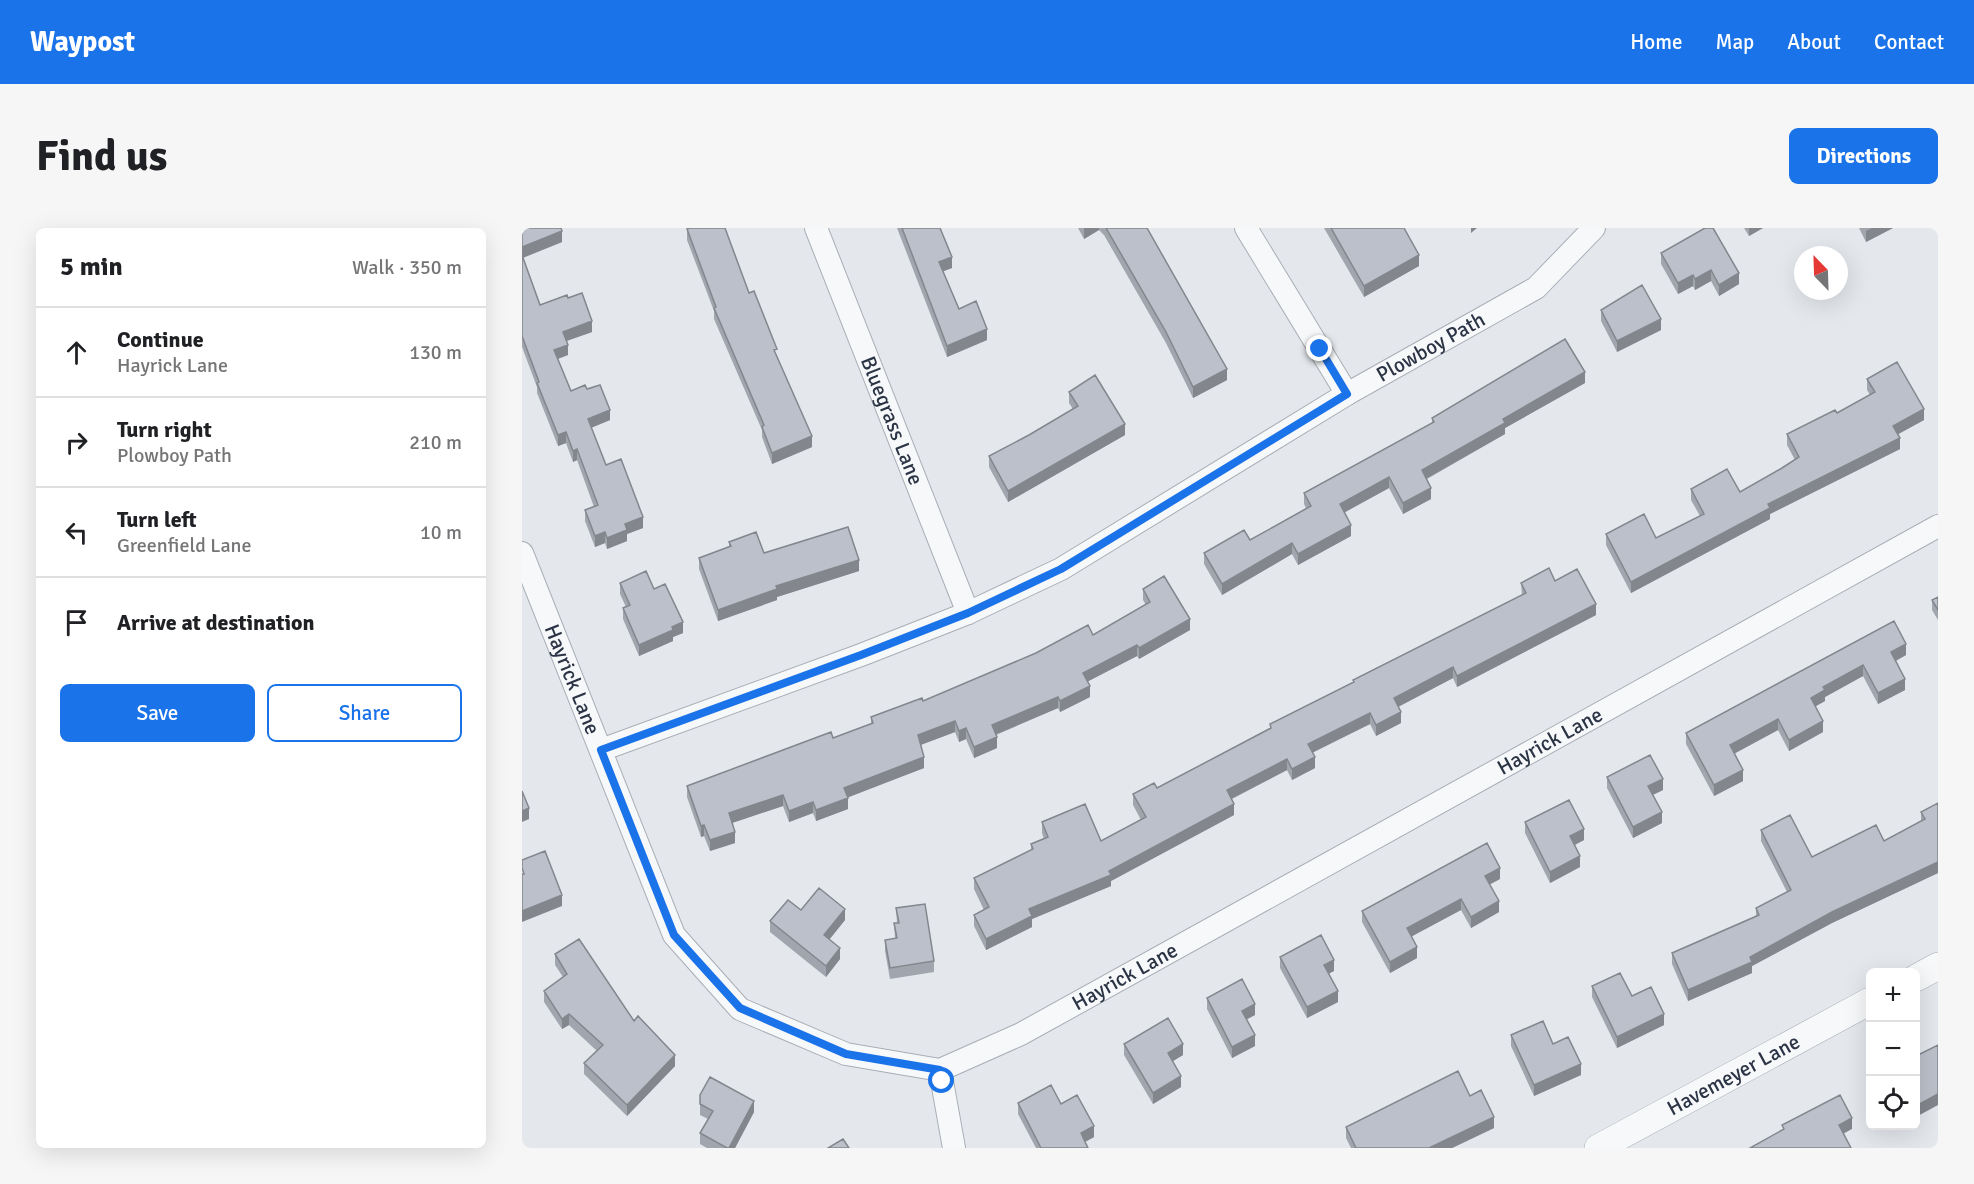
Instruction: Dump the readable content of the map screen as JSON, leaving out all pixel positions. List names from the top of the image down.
{
  "streets": {
    "street": [
      "Plowboy Path",
      "Bluegrass Lane",
      "Hayrick Lane",
      "Havemeyer Lane"
    ]
  },
  "crossings": [
    ["Plowboy Path", "Bluegrass Lane"],
    ["Plowboy Path", "Hayrick Lane"]
  ],
  "north": "top left",
  "page": {
    "header": "Waypost",
    "nav": [
      "Home",
      "Map",
      "About",
      "Contact"
    ],
    "buttons": [
      "Directions",
      ["Save", "Share"]
    ],
    "title": "Find us",
    "heading": ["5 min", "Walk · 350 m"],
    "list": [
      ["Continue", "Hayrick Lane", "130 m"],
      ["Turn right", "Plowboy Path", "210 m"],
      ["Turn left", "Greenfield Lane", "10 m"],
      "Arrive at destination"
    ],
    "map_buttons": ["+", "−"]
  }
}
